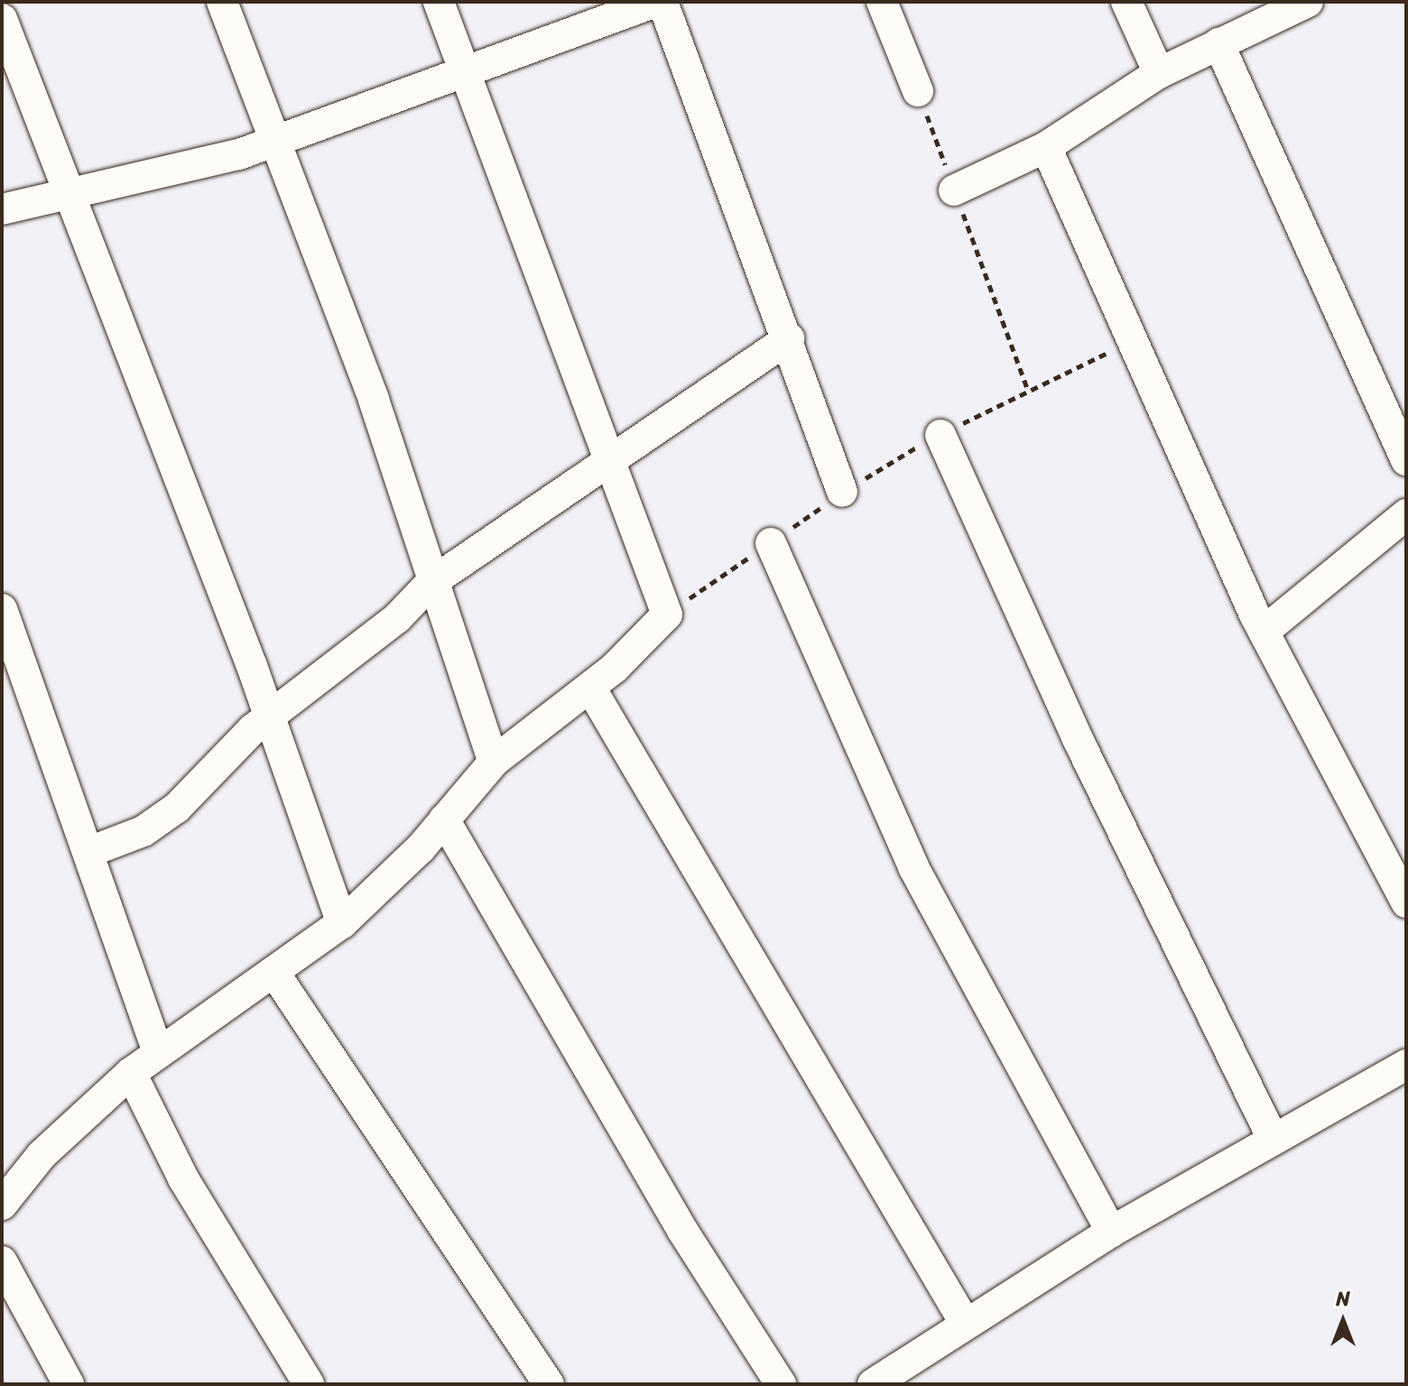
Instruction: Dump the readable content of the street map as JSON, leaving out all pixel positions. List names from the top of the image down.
{
  "north": "top"
}
